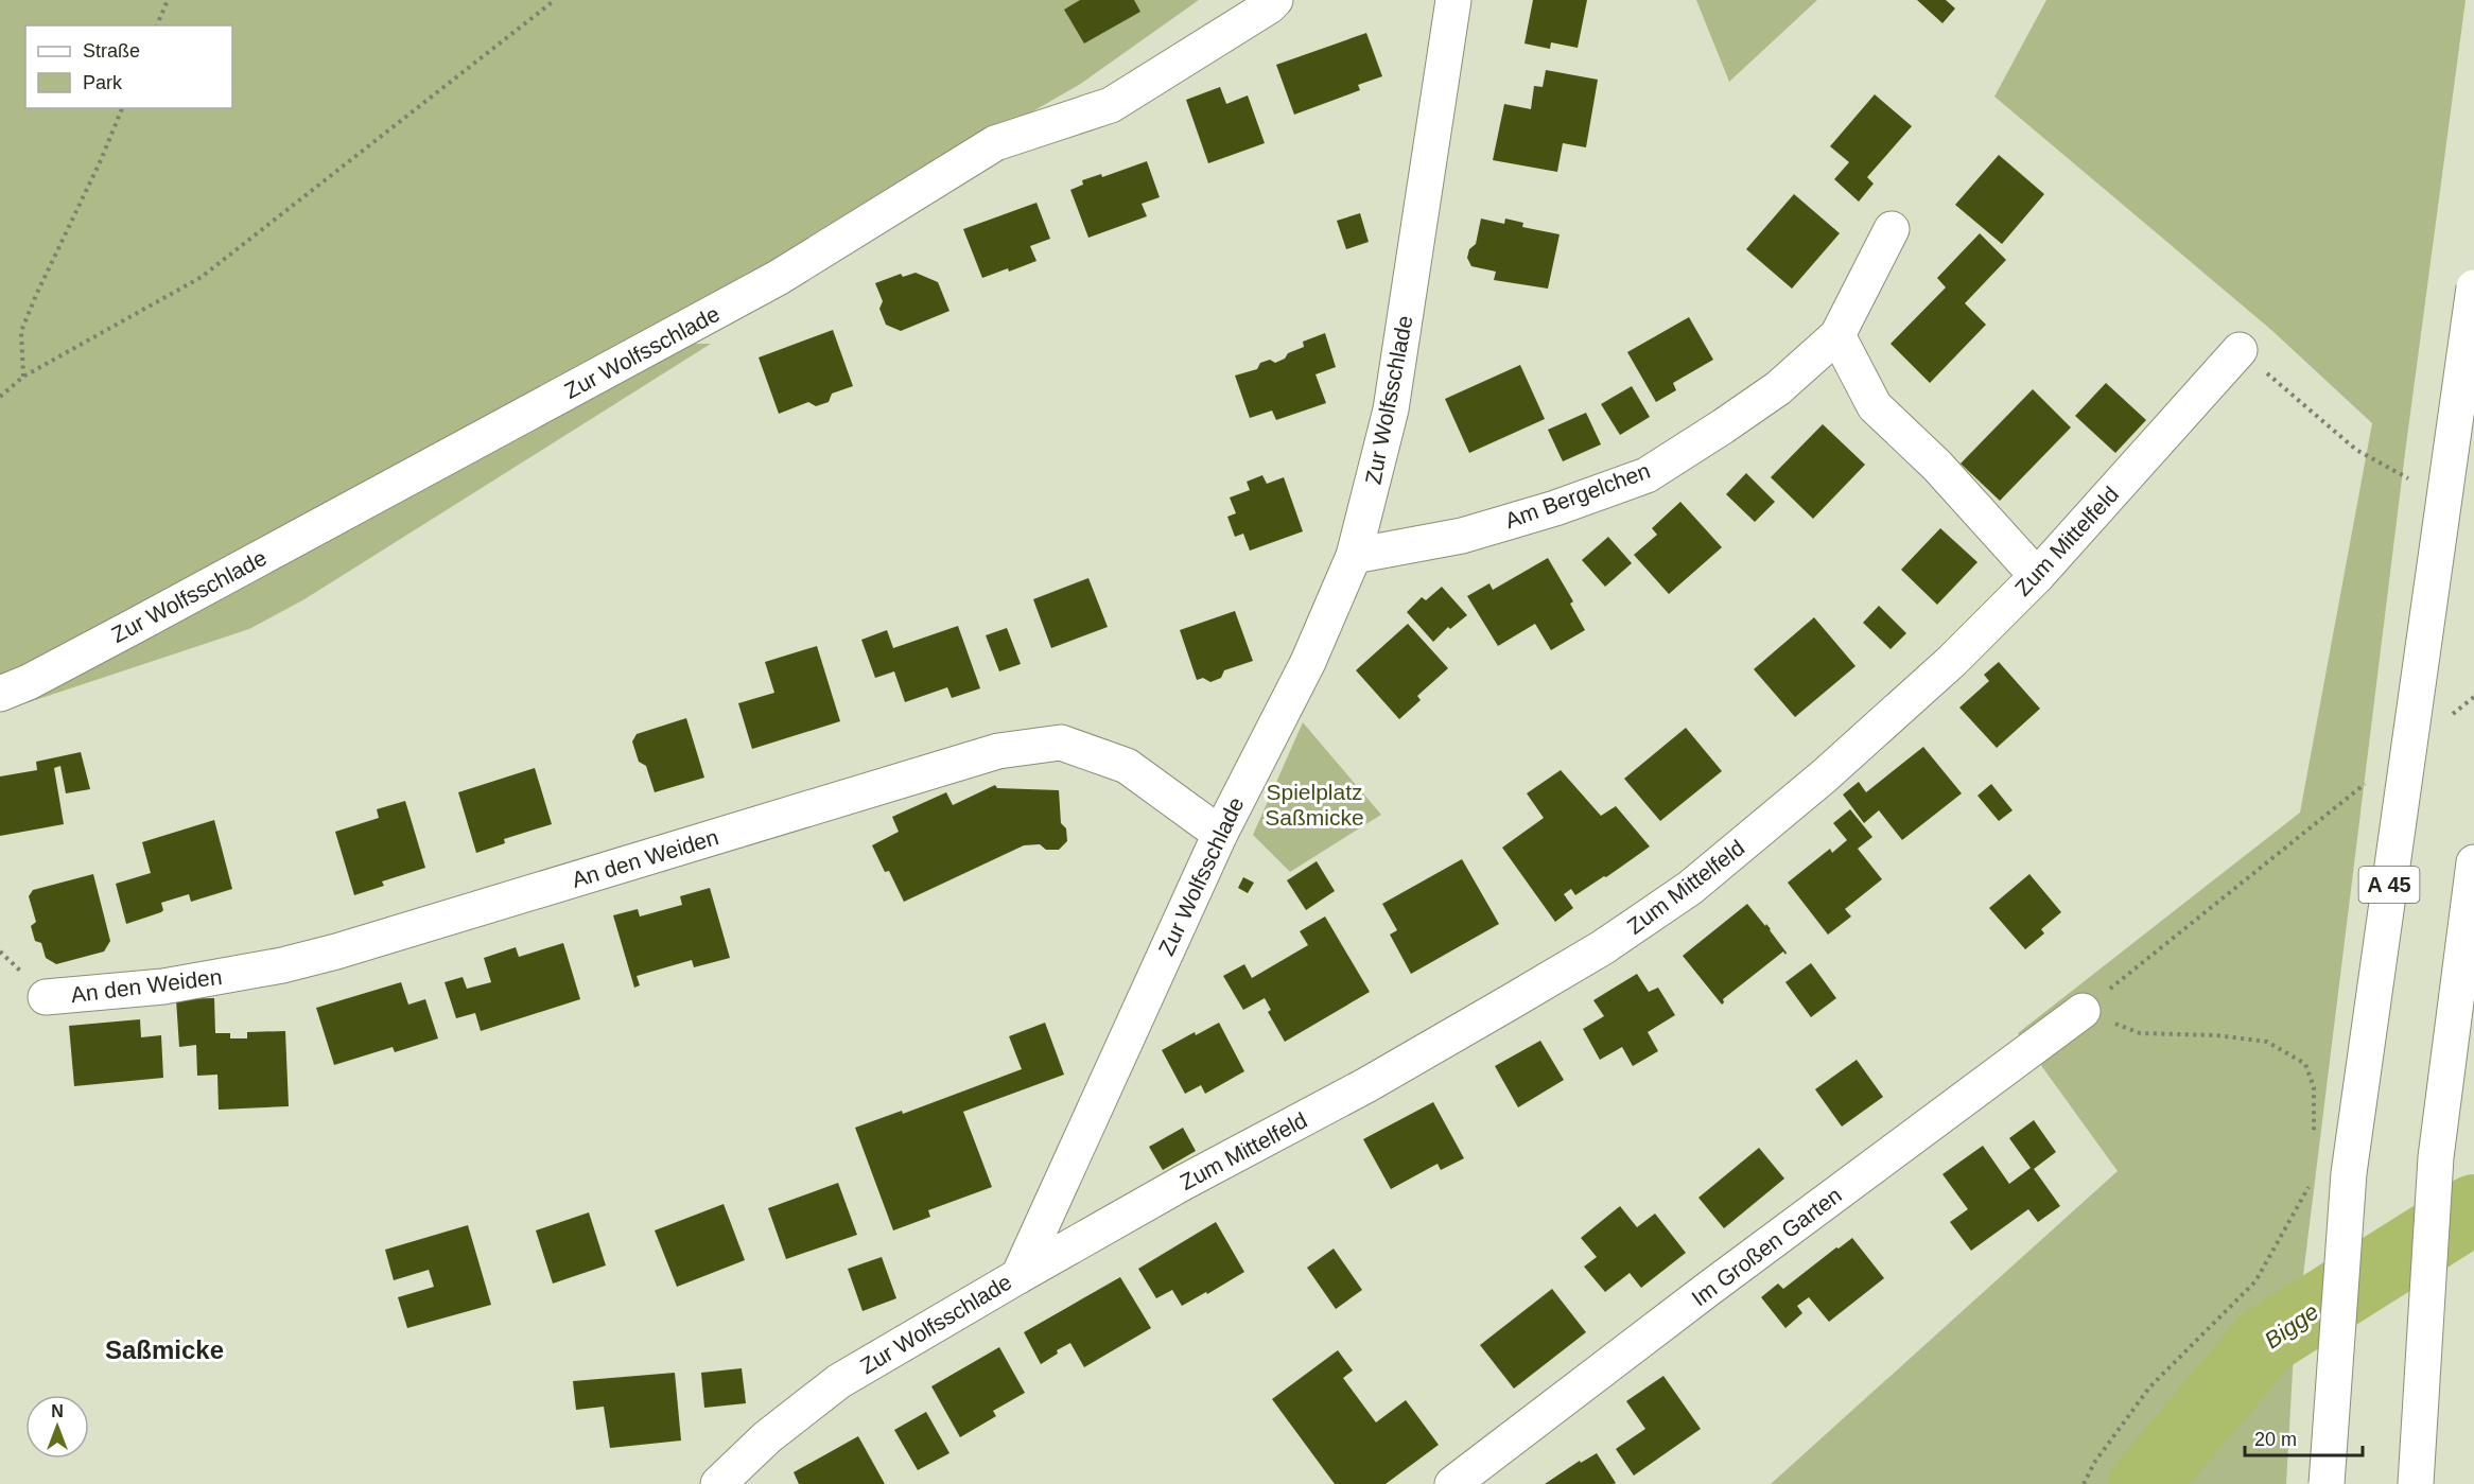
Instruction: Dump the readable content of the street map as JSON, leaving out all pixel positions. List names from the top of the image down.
{
  "streets": {
    "main road": [
      "Zur Wolfsschlade",
      "Am Bergelchen",
      "Zum Mittelfeld",
      "An den Weiden",
      "A 45",
      "Im Großen Garten"
    ]
  },
  "crossings": [
    ["Zur Wolfsschlade", "Am Bergelchen"],
    ["Zur Wolfsschlade", "Zum Mittelfeld"],
    ["Zur Wolfsschlade", "An den Weiden"]
  ],
  "districts": ["Saßmicke"],
  "water": ["Bigge"],
  "parks": ["Spielplatz Saßmicke"],
  "legend": ["Straße", "Park"],
  "scale_bar": "20 m",
  "north": "top"
}
